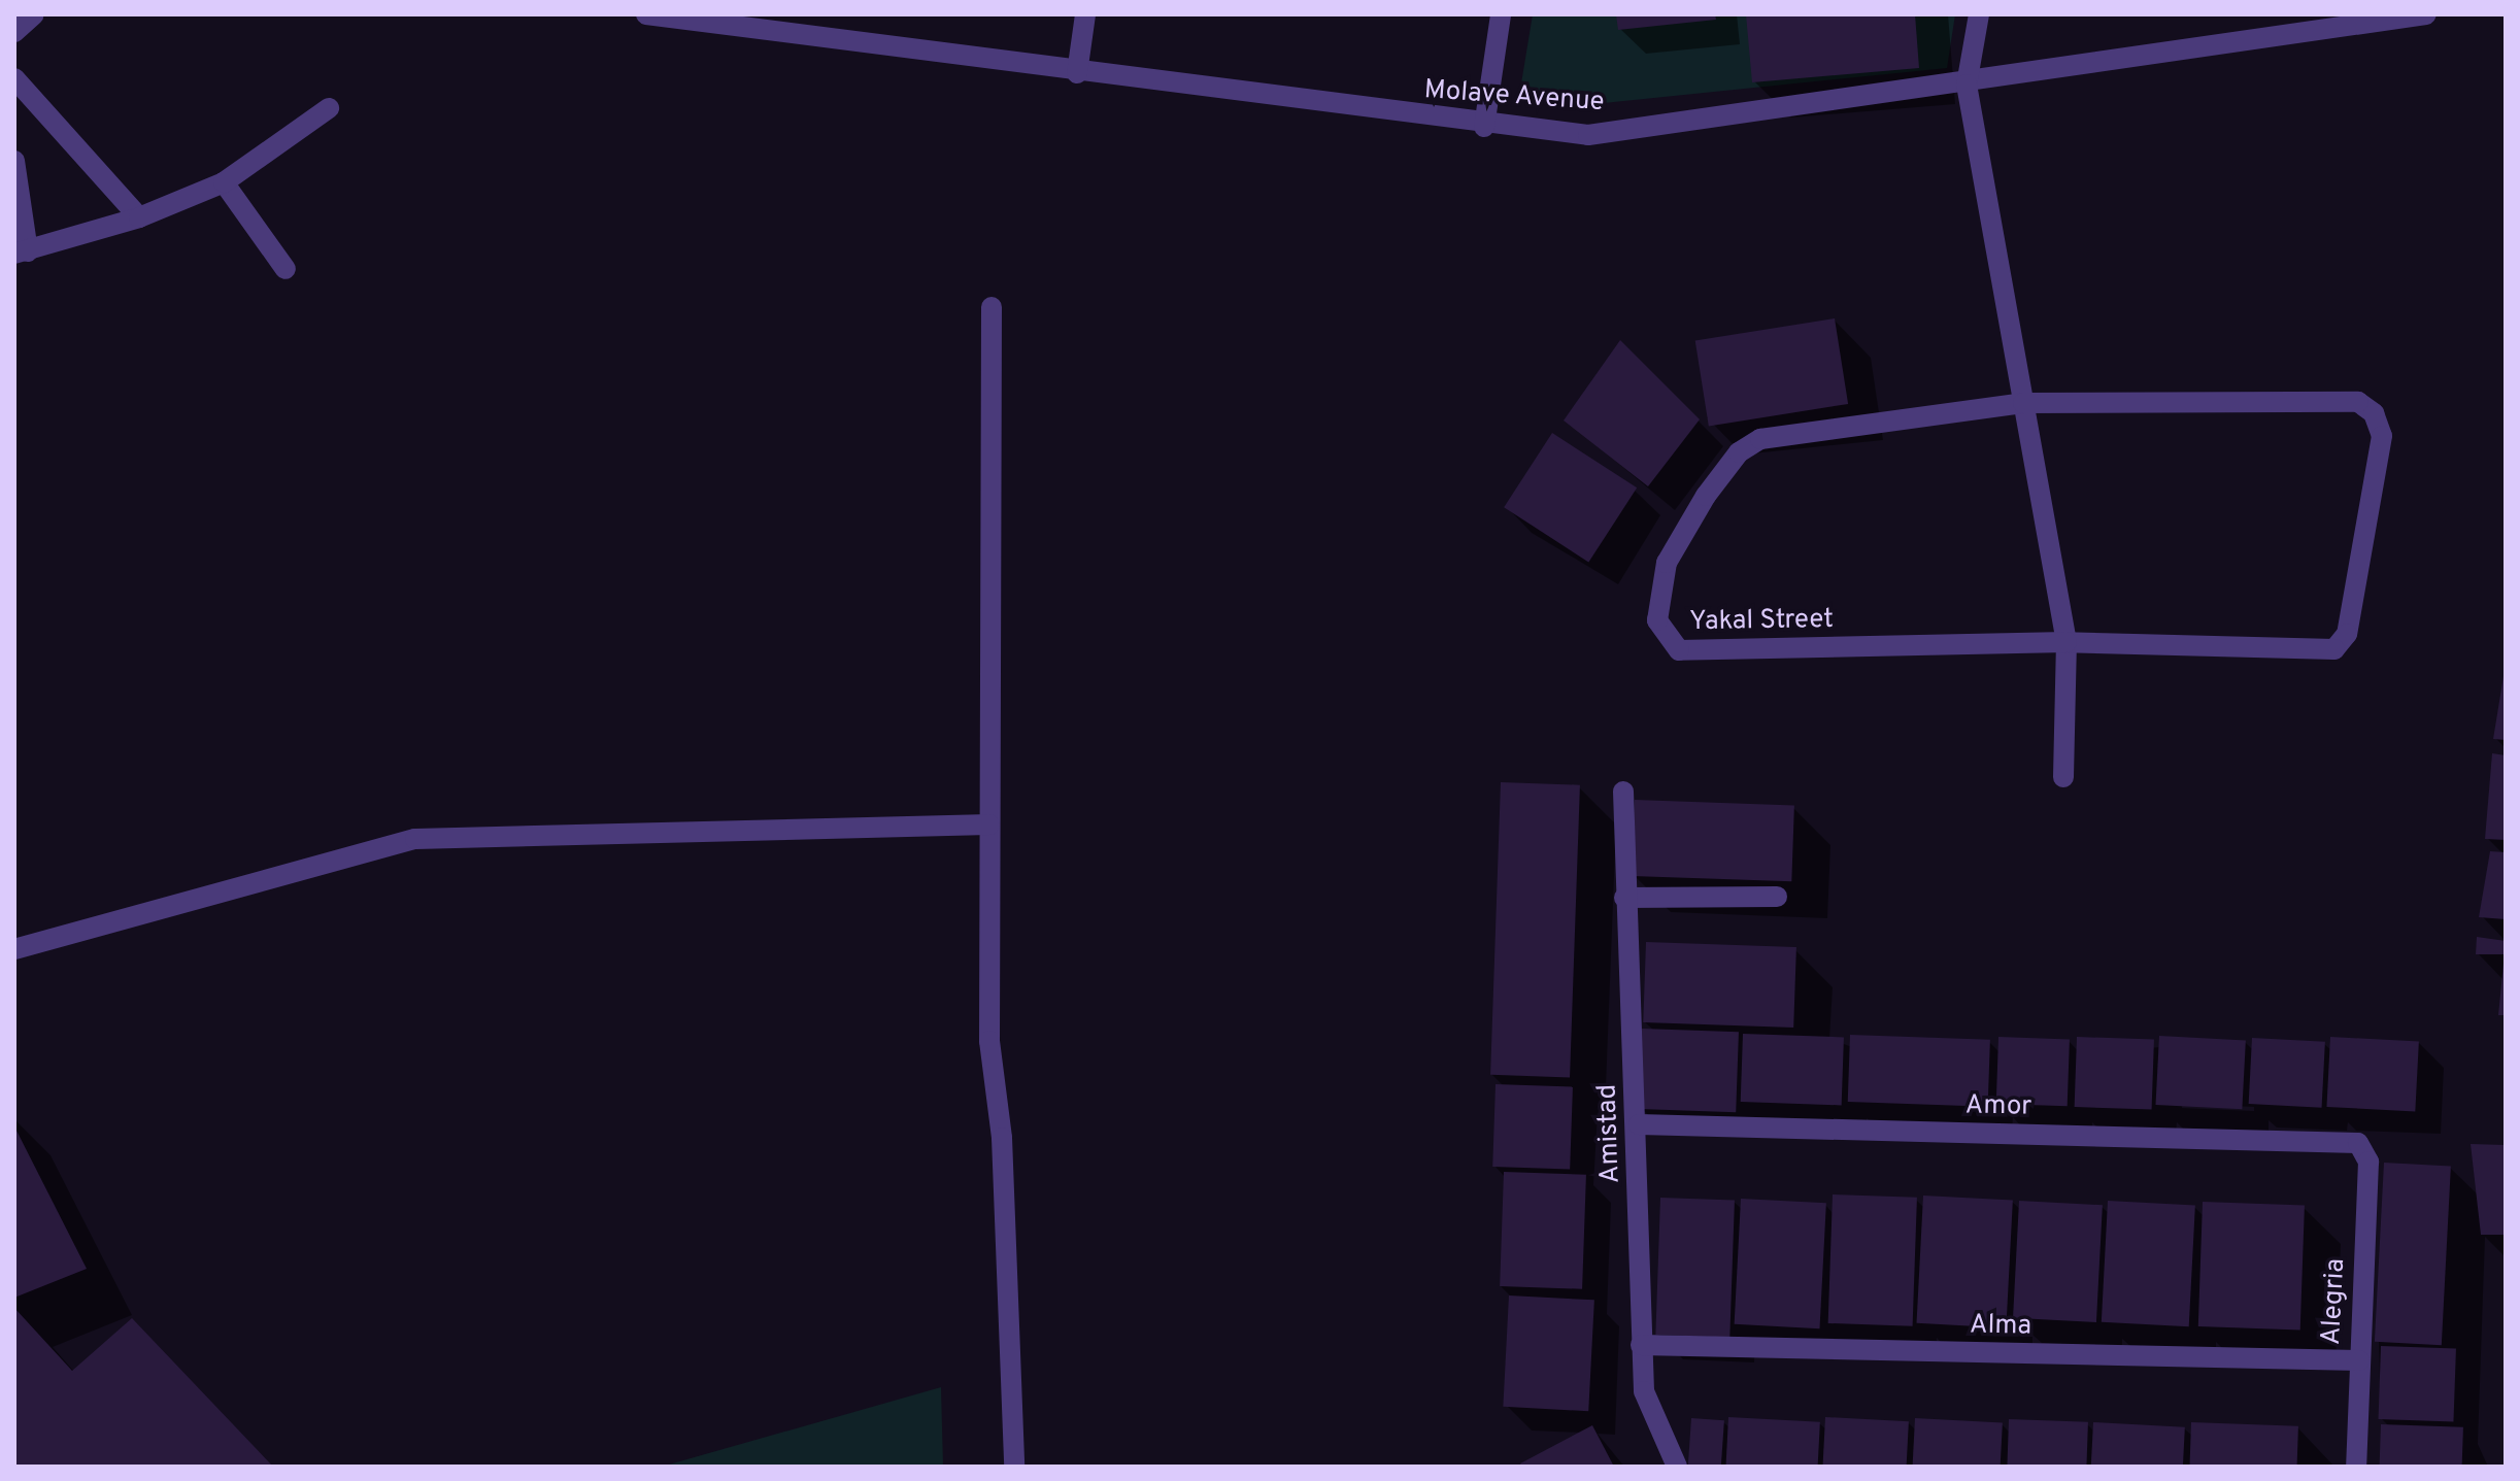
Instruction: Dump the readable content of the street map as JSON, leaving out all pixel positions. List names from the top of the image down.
{
  "streets": {
    "street": [
      "Molave Avenue",
      "Yakal Street",
      "Amor",
      "Amistad",
      "Alegria",
      "Alma"
    ]
  },
  "crossings": [
    ["Amor", "Amistad"],
    ["Amor", "Alegria"],
    ["Amistad", "Alma"],
    ["Alegria", "Alma"]
  ]
}
